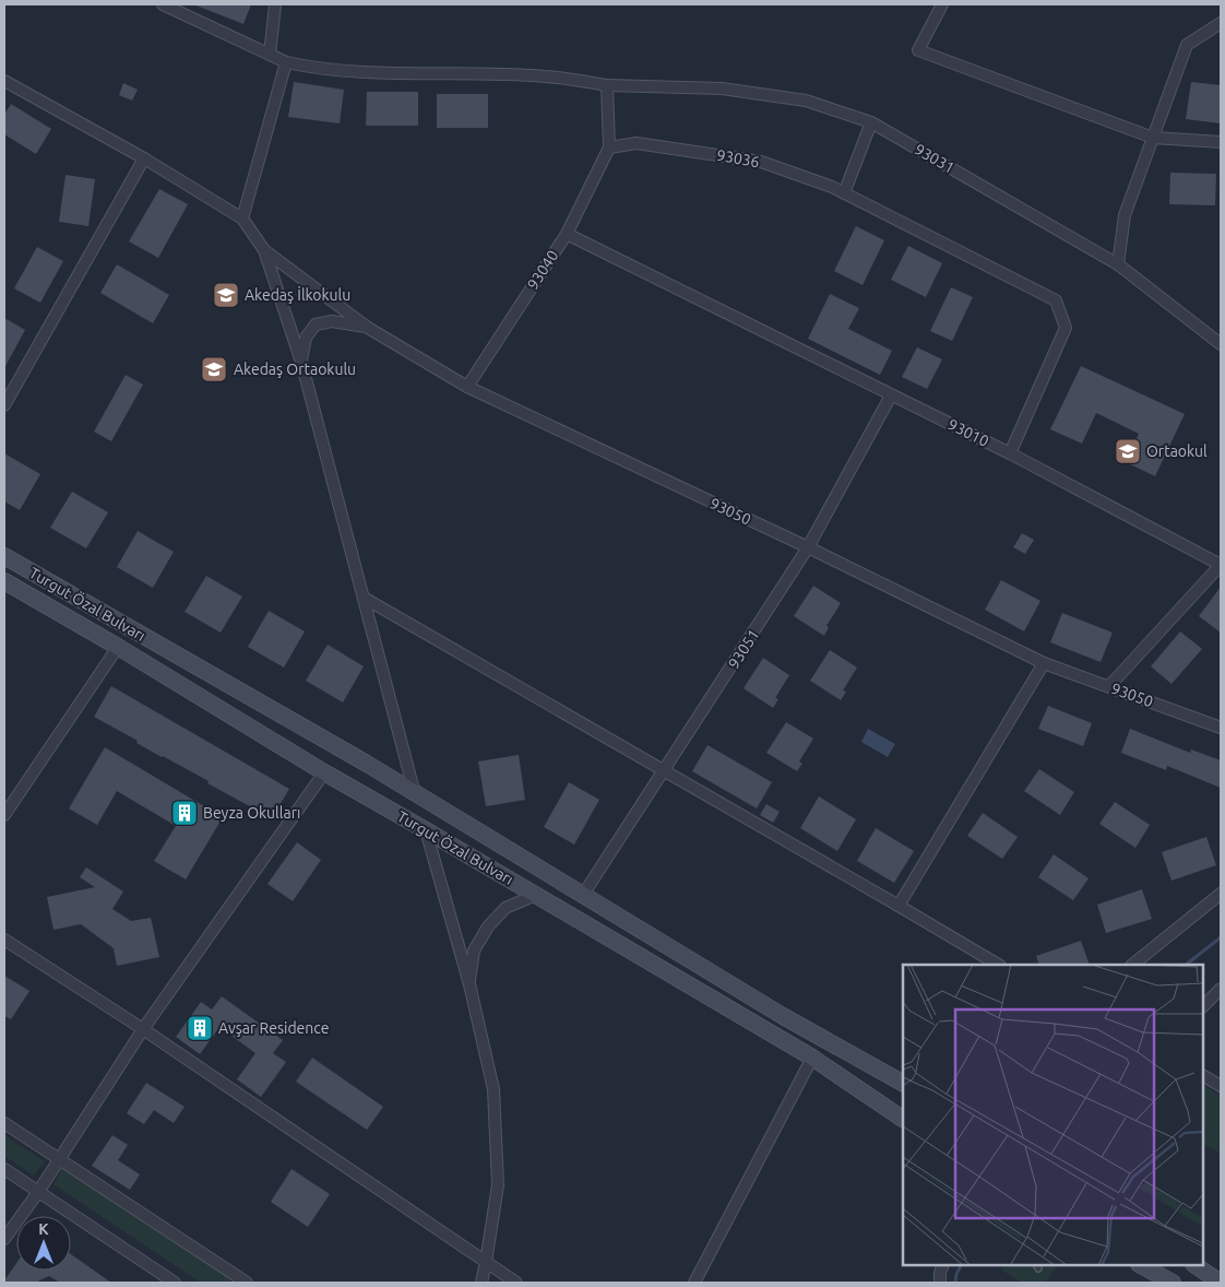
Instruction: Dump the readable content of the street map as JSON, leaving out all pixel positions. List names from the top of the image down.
{
  "streets": {
    "main road": ["Turgut Özal Bulvarı"],
    "street": [
      "93036",
      "93031",
      "93040",
      "93010",
      "93050",
      "93051"
    ]
  },
  "crossings": [
    ["93036", "93040"],
    ["93036", "93010"],
    ["93040", "93010"],
    ["93040", "93050"],
    ["93010", "93050"],
    ["93010", "93051"],
    ["93050", "93051"],
    ["Turgut Özal Bulvarı", "93051"]
  ],
  "places": {
    "school or university": ["Akedaş İlkokulu", "Akedaş Ortaokulu", "Ortaokul"],
    "building": ["Beyza Okulları", "Avşar Residence"]
  },
  "north": "top"
}
